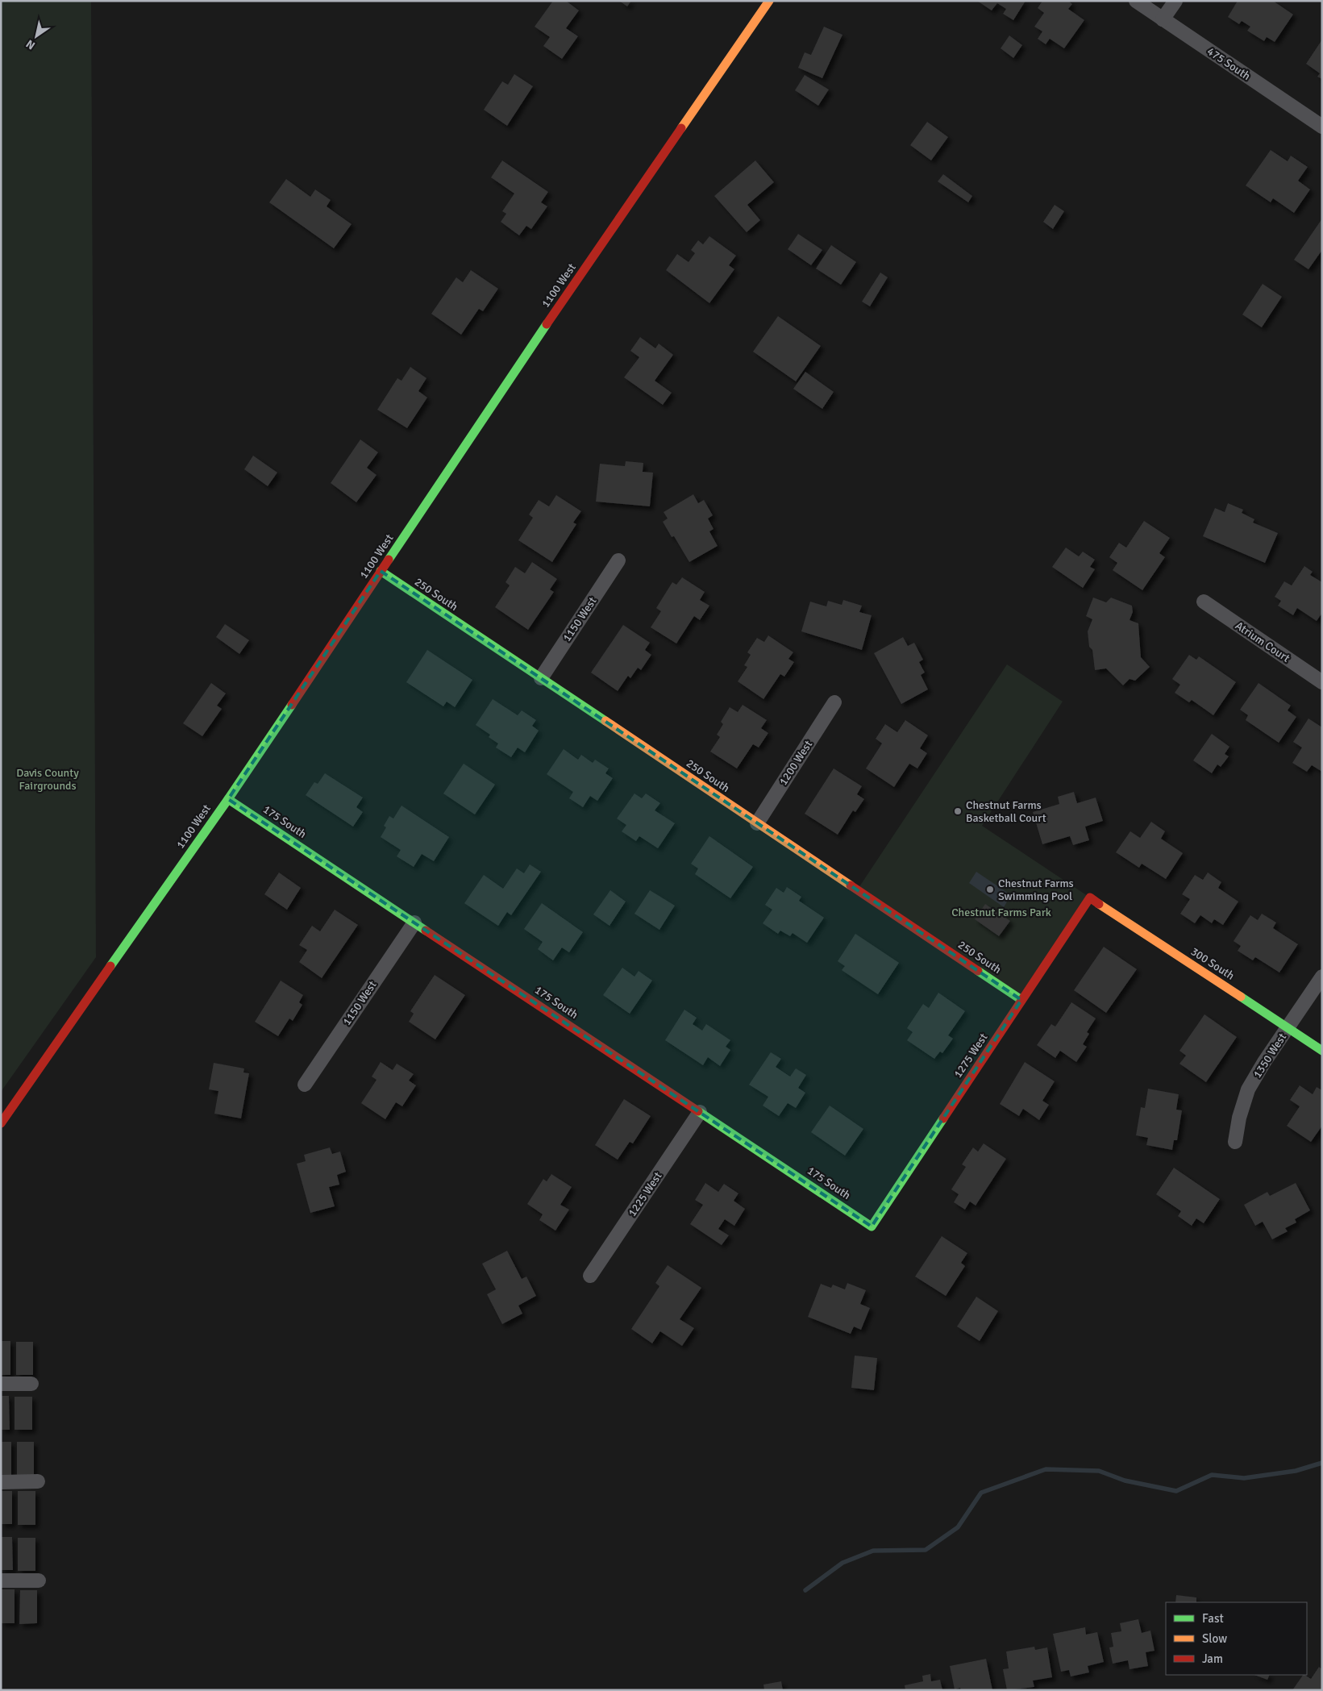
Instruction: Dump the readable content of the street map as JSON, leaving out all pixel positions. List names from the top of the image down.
{
  "streets": {
    "street": [
      "475 South",
      "1100 West",
      "250 South",
      "1150 West",
      "Atrium Court",
      "1200 West",
      "175 South",
      "300 South",
      "1275 West",
      "1350 West",
      "1225 West"
    ]
  },
  "crossings": [
    ["1100 West", "250 South"],
    ["1100 West", "175 South"],
    ["250 South", "1150 West"],
    ["250 South", "1200 West"],
    ["250 South", "1275 West"],
    ["1150 West", "175 South"],
    ["175 South", "1275 West"],
    ["175 South", "1225 West"],
    ["300 South", "1275 West"],
    ["300 South", "1350 West"]
  ],
  "parks": ["Davis County Fairgrounds", "Chestnut Farms Park"],
  "places": ["Chestnut Farms Basketball Court", "Chestnut Farms Swimming Pool"],
  "legend": ["Fast", "Slow", "Jam"],
  "north": "bottom left"
}
